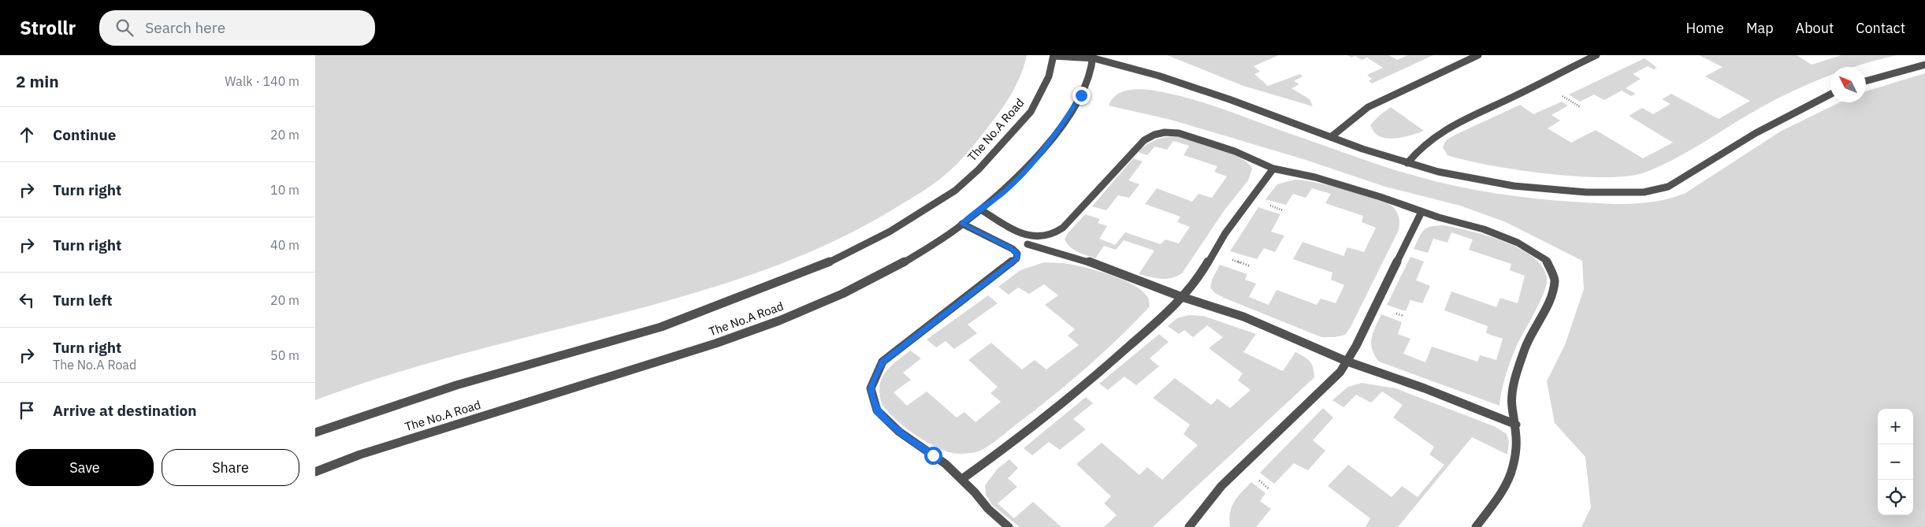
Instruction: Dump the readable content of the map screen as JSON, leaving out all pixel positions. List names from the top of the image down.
{
  "streets": {
    "street": ["The No.A Road"]
  },
  "north": "top left",
  "page": {
    "header": "Strollr",
    "search": "Search here",
    "nav": [
      "Home",
      "Map",
      "About",
      "Contact"
    ],
    "heading": ["2 min", "Walk · 140 m"],
    "list": [
      ["Continue", "20 m"],
      ["Turn right", "10 m"],
      ["Turn right", "40 m"],
      ["Turn left", "20 m"],
      ["Turn right", "The No.A Road", "50 m"],
      "Arrive at destination"
    ],
    "map_buttons": ["+", "−"],
    "buttons": ["Save", "Share"]
  }
}
